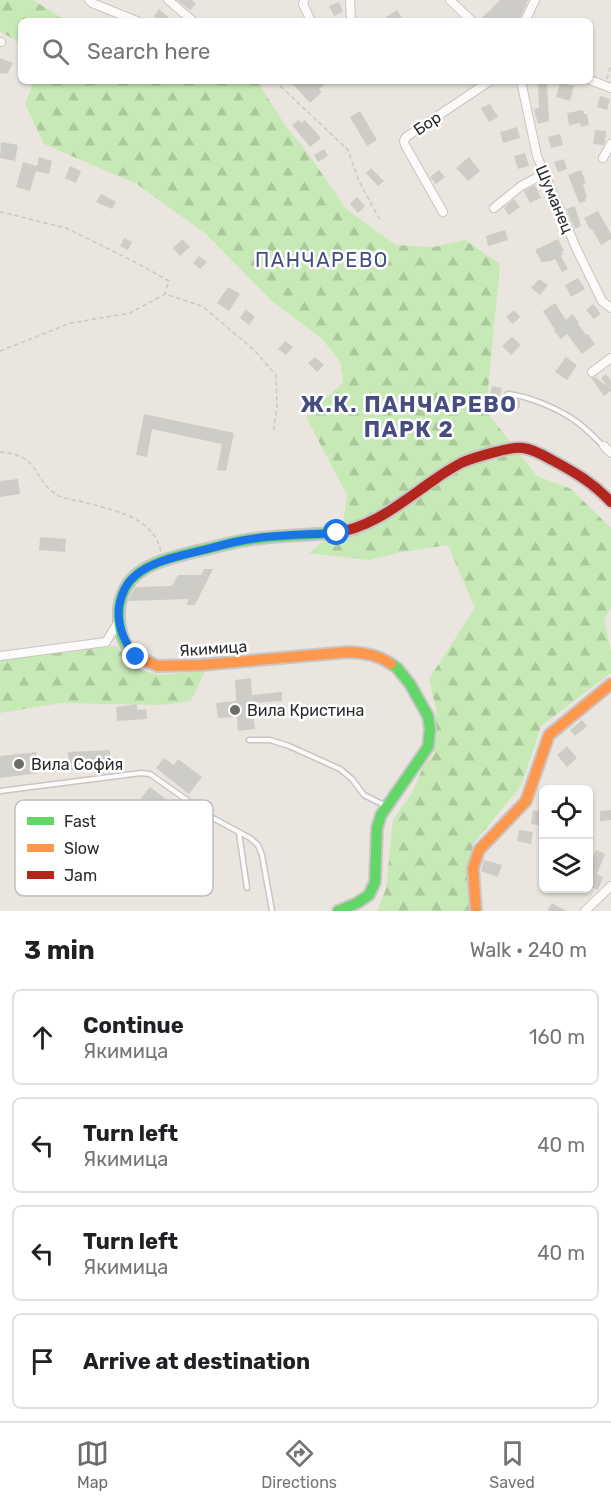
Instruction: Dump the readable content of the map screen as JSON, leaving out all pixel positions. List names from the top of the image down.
{
  "streets": {
    "street": ["Бор", "Шуманец", "Якимица"]
  },
  "districts": ["ПАНЧАРЕВО", "Ж.К. ПАНЧАРЕВО ПАРК 2"],
  "places": ["Вила Кристина", "Вила Софѝя"],
  "legend": ["Fast", "Slow", "Jam"],
  "page": {
    "search": "Search here",
    "heading": ["3 min", "Walk · 240 m"],
    "list": [
      ["Continue", "Якимица", "160 m"],
      ["Turn left", "Якимица", "40 m"],
      ["Turn left", "Якимица", "40 m"],
      "Arrive at destination"
    ],
    "nav": ["Map", "Directions", "Saved"]
  }
}
